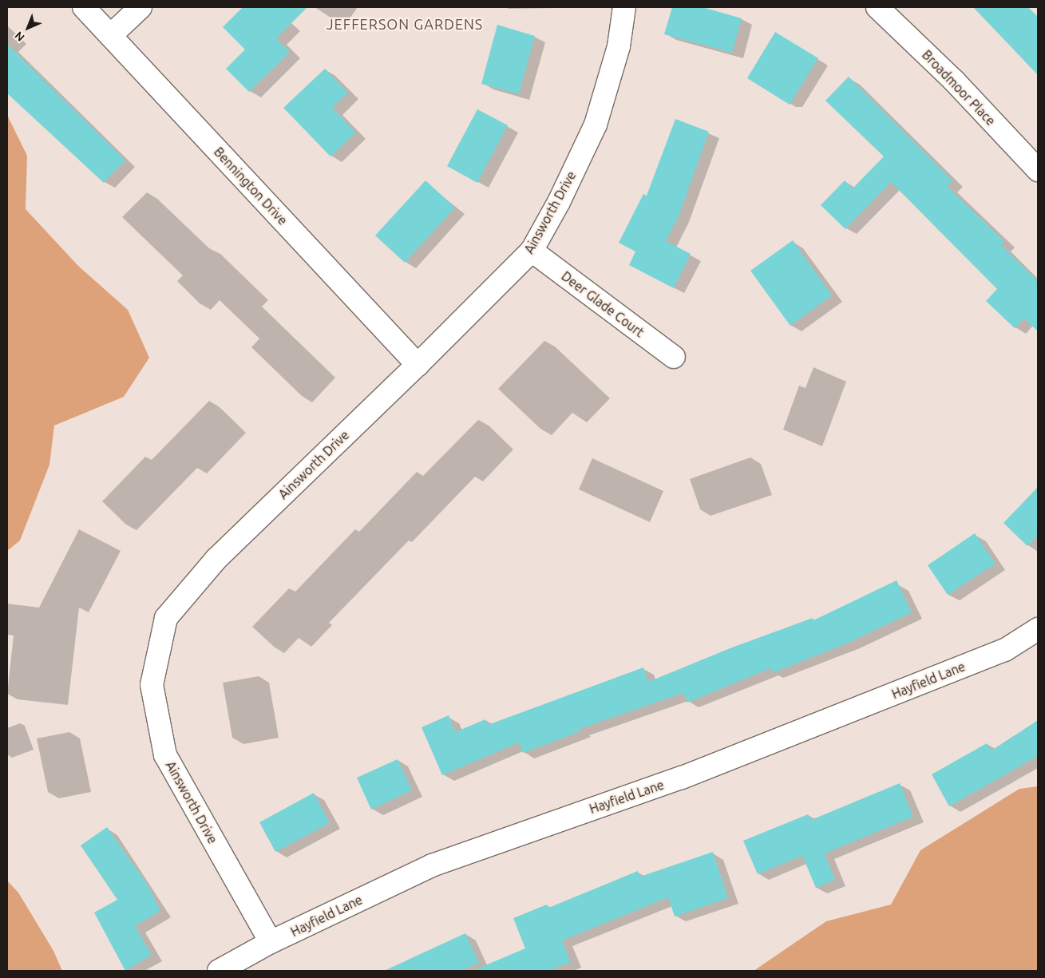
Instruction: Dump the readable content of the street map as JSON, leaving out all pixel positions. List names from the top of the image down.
{
  "streets": {
    "street": [
      "Broadmoor Place",
      "Bennington Drive",
      "Ainsworth Drive",
      "Deer Glade Court",
      "Hayfield Lane"
    ]
  },
  "crossings": [
    ["Bennington Drive", "Ainsworth Drive"],
    ["Ainsworth Drive", "Deer Glade Court"],
    ["Ainsworth Drive", "Hayfield Lane"]
  ],
  "districts": ["JEFFERSON GARDENS"],
  "north": "bottom left"
}
